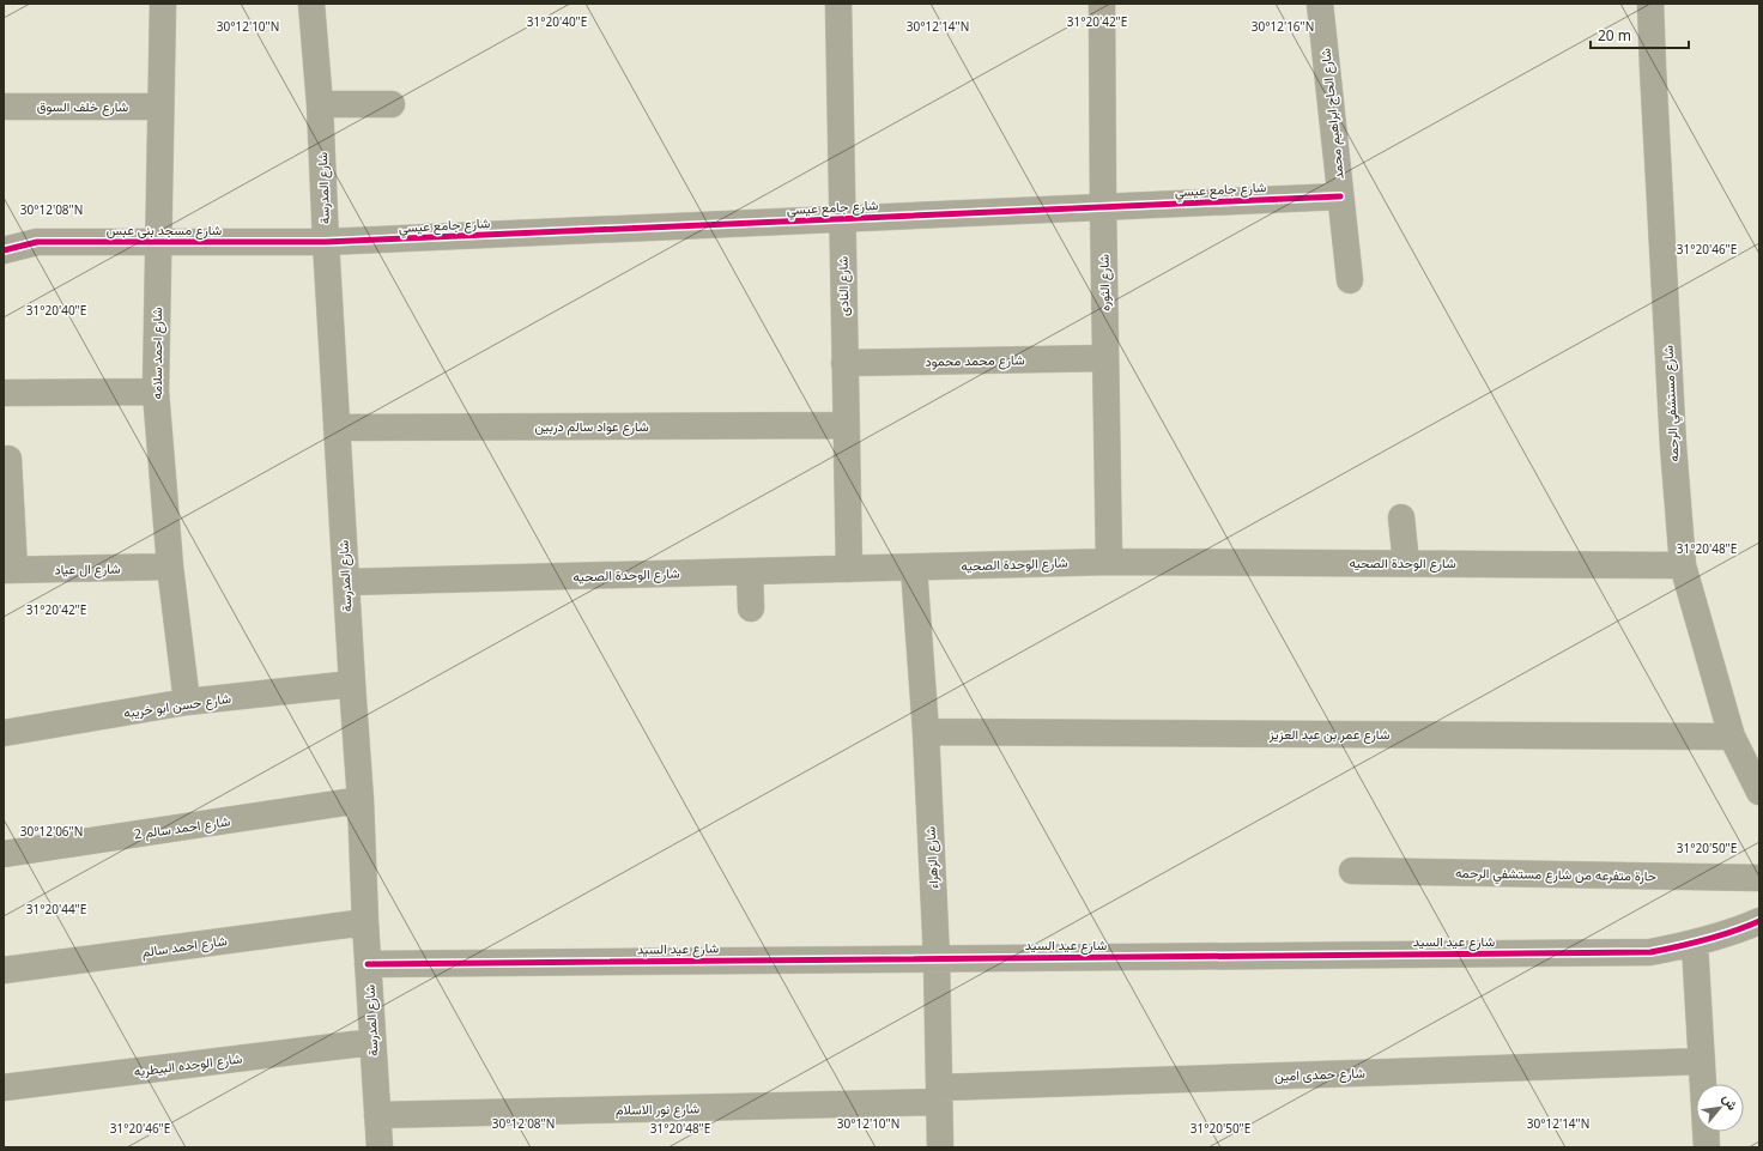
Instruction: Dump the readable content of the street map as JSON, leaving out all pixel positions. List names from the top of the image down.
{
  "streets": {
    "street": [
      "شارع خلف السوق",
      "شارع الحاج ابراهيم محمد",
      "شارع المدرسة",
      "شارع جامع عيسي",
      "شارع مسجد بنى عبس",
      "شارع الثوره",
      "شارع النادى",
      "شارع احمد سلامه",
      "شارع محمد محمود",
      "شارع مستشفي الرحمه",
      "شارع عواد سالم دربين",
      "شارع الوحدة الصحيه",
      "شارع ال عياد",
      "شارع حسن ابو خريبه",
      "شارع عمر بن عبد العزيز",
      "شارع احمد سالم 2",
      "شارع الزهراء",
      "حارة متفرعه من شارع مستشفي الرحمه",
      "شارع عيد السيد",
      "شارع احمد سالم",
      "شارع الوحده البيطريه",
      "شارع حمدى امين",
      "شارع نور الاسلام"
    ]
  },
  "crossings": [
    ["شارع خلف السوق", "شارع احمد سلامه"],
    ["شارع الحاج ابراهيم محمد", "شارع جامع عيسي"],
    ["شارع المدرسة", "شارع جامع عيسي"],
    ["شارع المدرسة", "شارع مسجد بنى عبس"],
    ["شارع المدرسة", "شارع عواد سالم دربين"],
    ["شارع المدرسة", "شارع الوحدة الصحيه"],
    ["شارع المدرسة", "شارع حسن ابو خريبه"],
    ["شارع المدرسة", "شارع احمد سالم 2"],
    ["شارع المدرسة", "شارع عيد السيد"],
    ["شارع المدرسة", "شارع احمد سالم"],
    ["شارع المدرسة", "شارع الوحده البيطريه"],
    ["شارع المدرسة", "شارع نور الاسلام"],
    ["شارع جامع عيسي", "شارع مسجد بنى عبس"],
    ["شارع جامع عيسي", "شارع الثوره"],
    ["شارع جامع عيسي", "شارع النادى"],
    ["شارع مسجد بنى عبس", "شارع احمد سلامه"],
    ["شارع الثوره", "شارع محمد محمود"],
    ["شارع الثوره", "شارع الوحدة الصحيه"],
    ["شارع النادى", "شارع محمد محمود"],
    ["شارع النادى", "شارع عواد سالم دربين"],
    ["شارع النادى", "شارع الوحدة الصحيه"],
    ["شارع احمد سلامه", "شارع ال عياد"],
    ["شارع احمد سلامه", "شارع حسن ابو خريبه"],
    ["شارع مستشفي الرحمه", "شارع الوحدة الصحيه"],
    ["شارع مستشفي الرحمه", "شارع عمر بن عبد العزيز"],
    ["شارع الوحدة الصحيه", "شارع الزهراء"],
    ["شارع عمر بن عبد العزيز", "شارع الزهراء"],
    ["شارع الزهراء", "شارع عيد السيد"],
    ["شارع الزهراء", "شارع حمدى امين"],
    ["شارع الزهراء", "شارع نور الاسلام"],
    ["شارع حمدى امين", "شارع نور الاسلام"]
  ],
  "scale_bar": "20 m",
  "north": "top right",
  "coordinates": [
    "31°20'40\"E",
    "31°20'42\"E",
    "30°12'10\"N",
    "30°12'14\"N",
    "30°12'16\"N",
    "30°12'08\"N",
    "31°20'46\"E",
    "31°20'48\"E",
    "30°12'06\"N",
    "31°20'50\"E",
    "31°20'44\"E"
  ]
}
